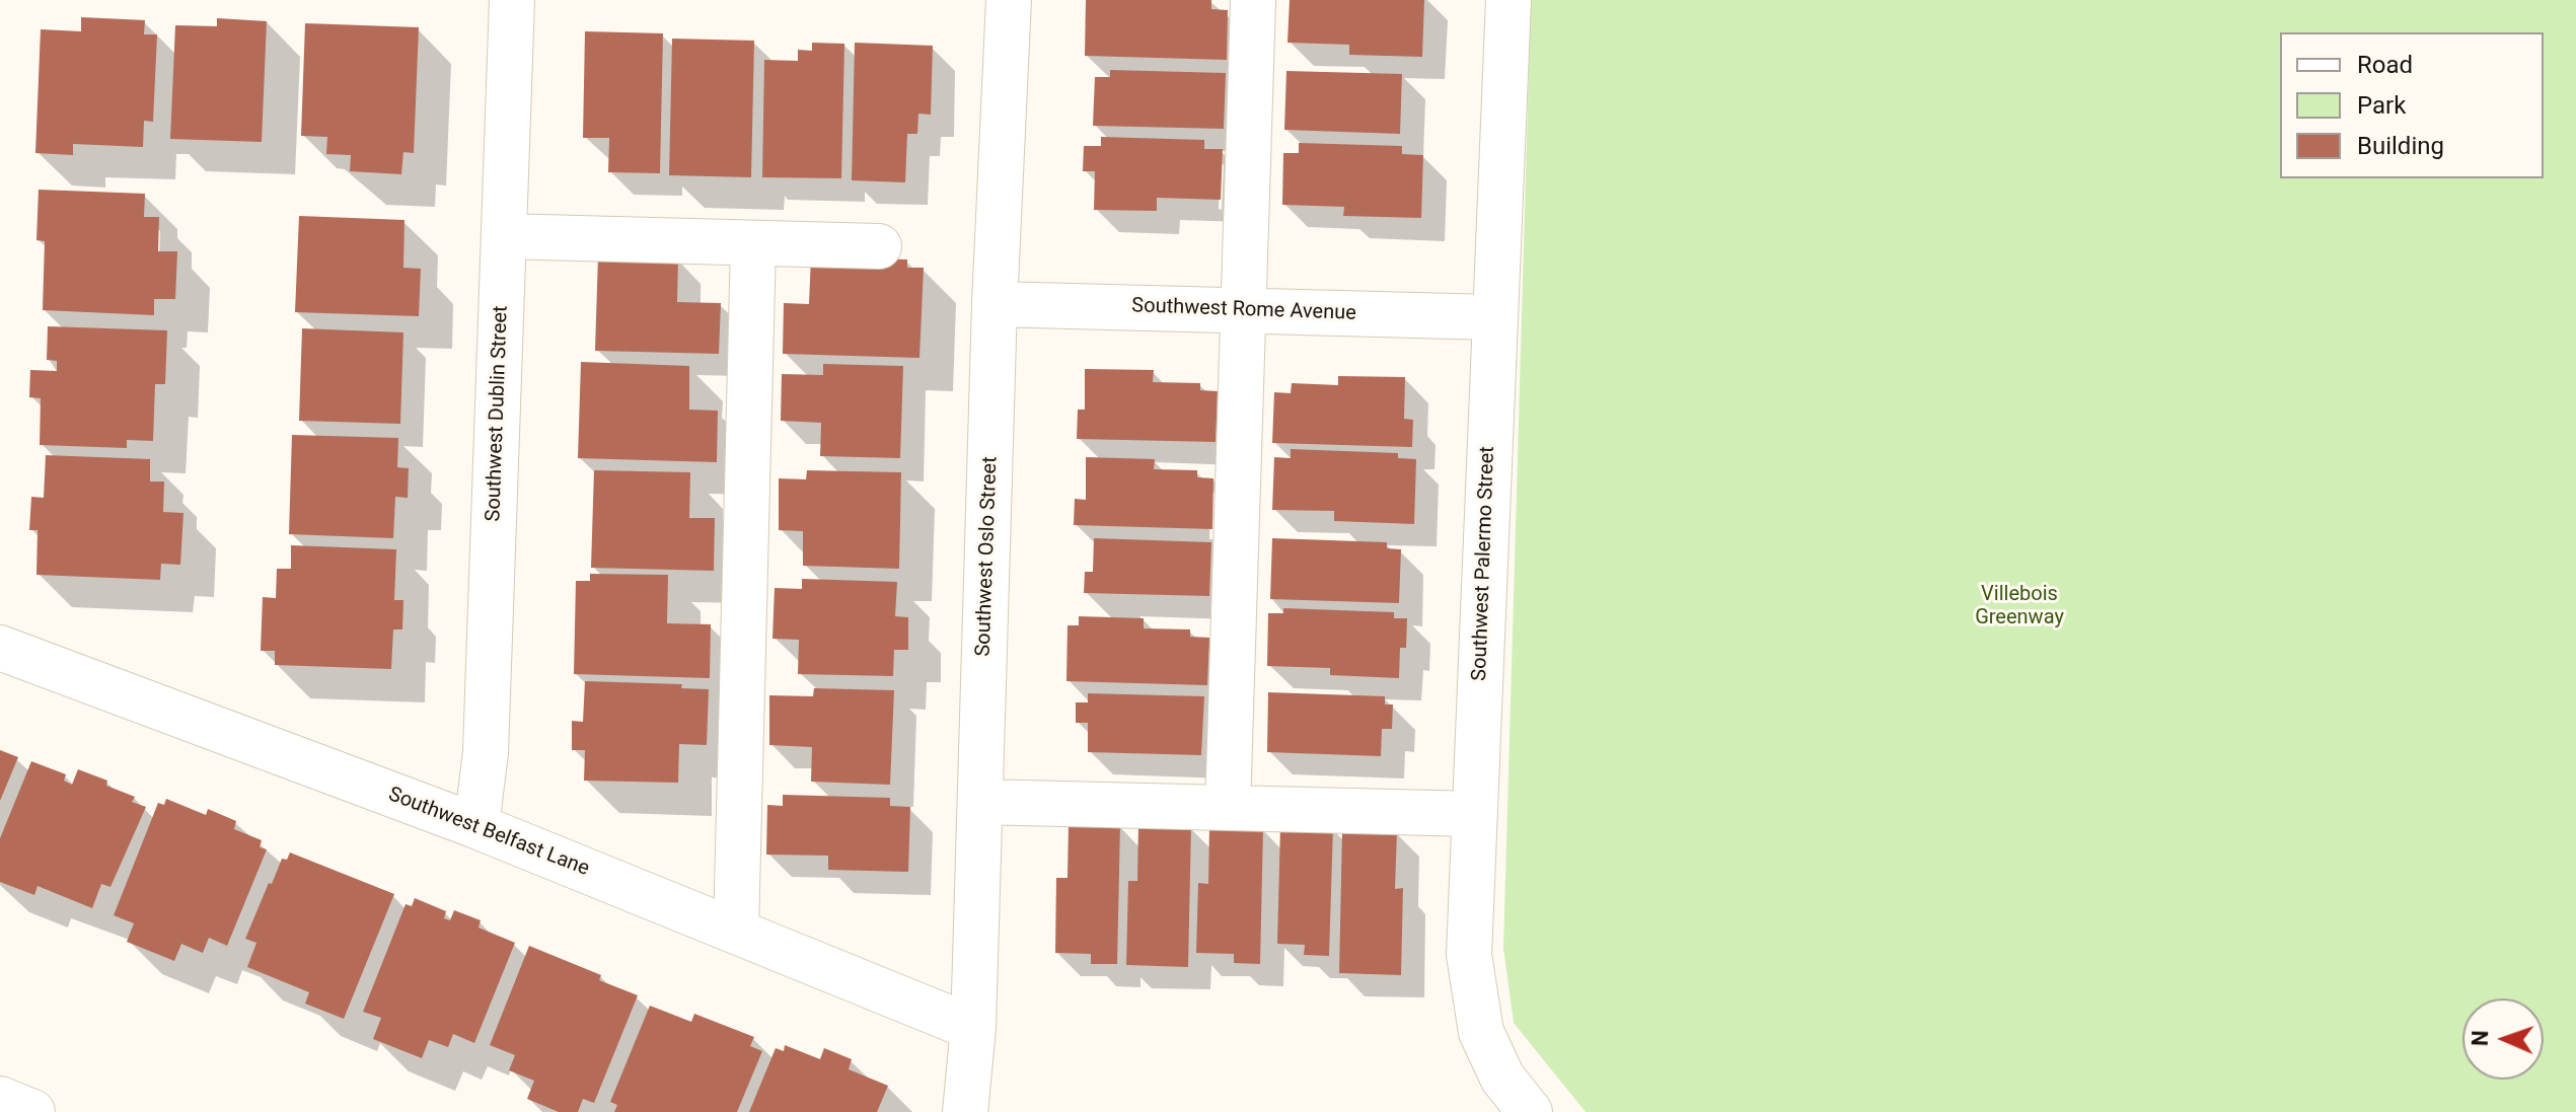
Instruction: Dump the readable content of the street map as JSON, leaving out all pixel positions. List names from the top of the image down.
{
  "streets": {
    "street": [
      "Southwest Rome Avenue",
      "Southwest Dublin Street",
      "Southwest Oslo Street",
      "Southwest Palermo Street",
      "Southwest Belfast Lane"
    ]
  },
  "crossings": [
    ["Southwest Rome Avenue", "Southwest Oslo Street"],
    ["Southwest Rome Avenue", "Southwest Palermo Street"],
    ["Southwest Dublin Street", "Southwest Belfast Lane"],
    ["Southwest Oslo Street", "Southwest Belfast Lane"]
  ],
  "parks": ["Villebois Greenway"],
  "legend": ["Road", "Park", "Building"],
  "north": "left"
}
